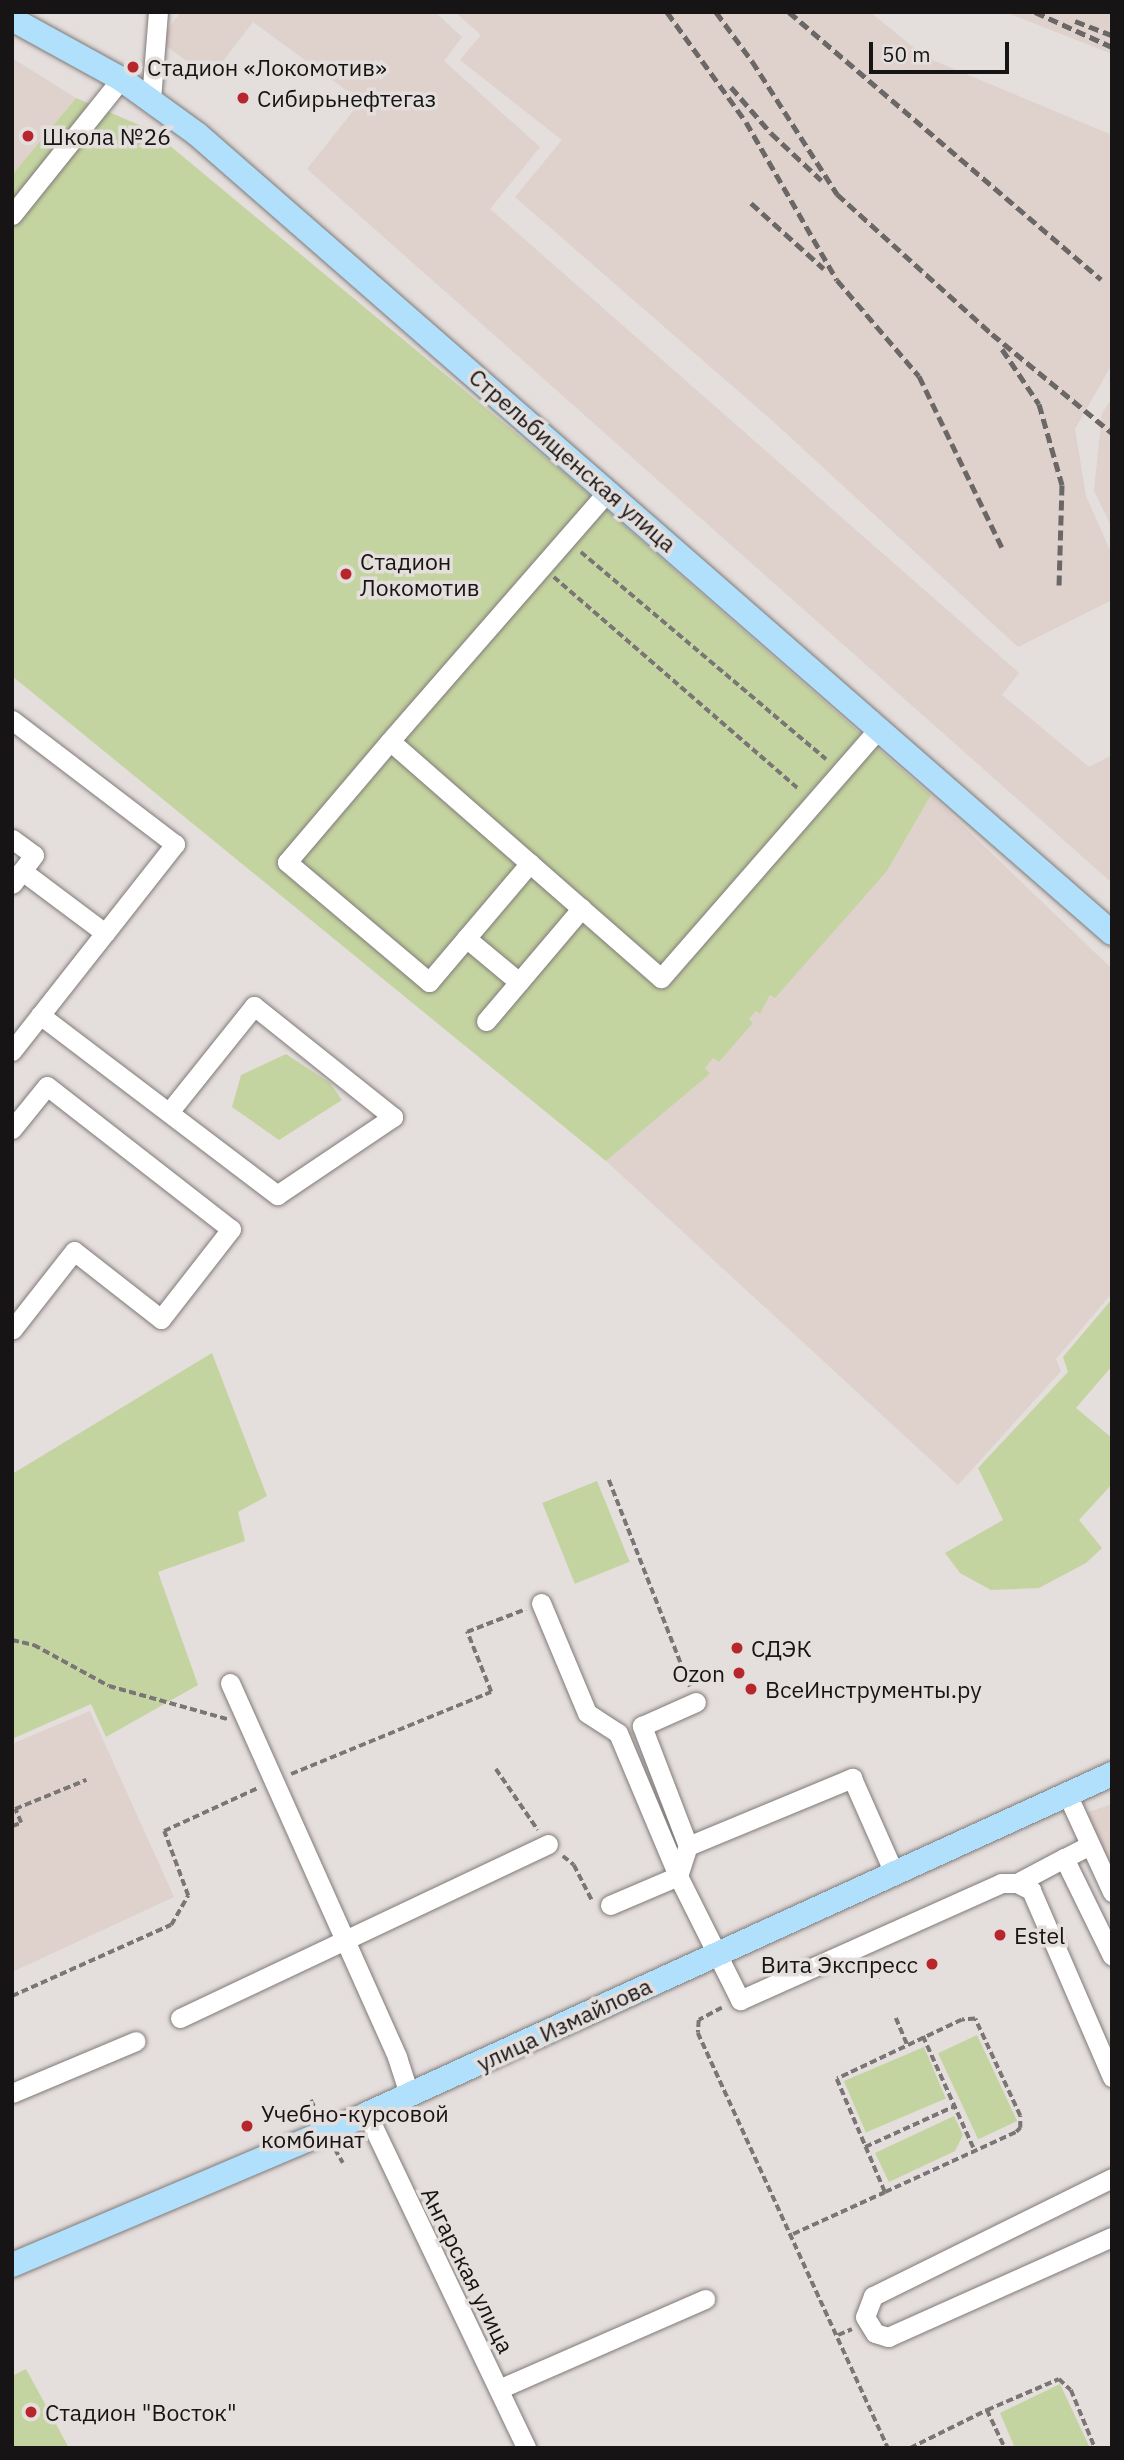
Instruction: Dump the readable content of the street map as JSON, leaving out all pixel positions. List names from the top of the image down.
{
  "streets": {
    "main road": ["Стрельбищенская улица", "улица Измайлова"],
    "street": ["Ангарская улица"]
  },
  "crossings": [
    ["улица Измайлова", "Ангарская улица"]
  ],
  "places": [
    "Стадион «Локомотив»",
    "Сибирьнефтегаз",
    "Школа №26",
    "Стадион Локомотив",
    "СДЭК",
    "Ozon",
    "ВсеИнструменты.ру",
    "Estel",
    "Вита Экспресс",
    "Учебно-курсовой комбинат",
    "Стадион \"Восток\""
  ],
  "scale_bar": "50 m"
}
